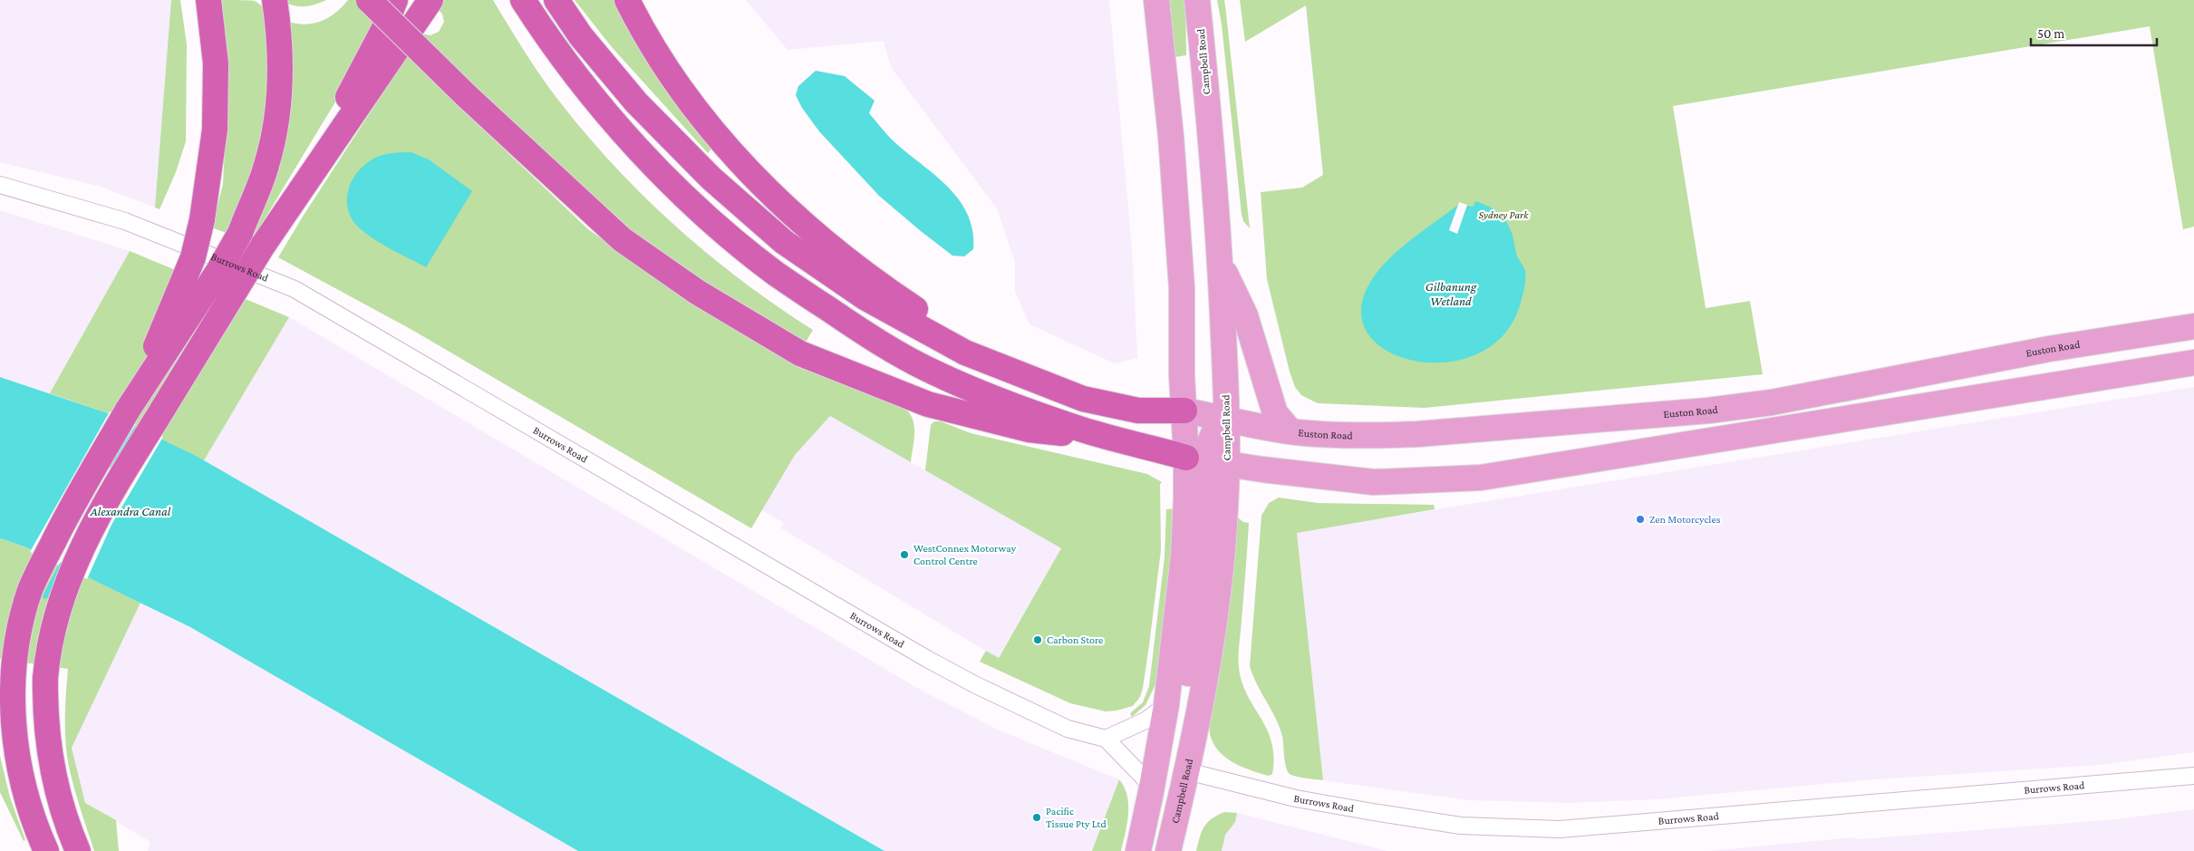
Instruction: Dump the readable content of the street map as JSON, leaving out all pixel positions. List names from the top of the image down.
{
  "streets": {
    "main road": ["Campbell Road", "Euston Road"],
    "street": ["Burrows Road"]
  },
  "crossings": [
    ["Campbell Road", "Burrows Road"],
    ["Campbell Road", "Euston Road"]
  ],
  "water": ["Gilbanung Wetland", "Alexandra Canal"],
  "parks": ["Sydney Park"],
  "places": [
    "Zen Motorcycles",
    "WestConnex Motorway Control Centre",
    "Carbon Store",
    "Pacific Tissue Pty Ltd"
  ],
  "scale_bar": "50 m"
}
